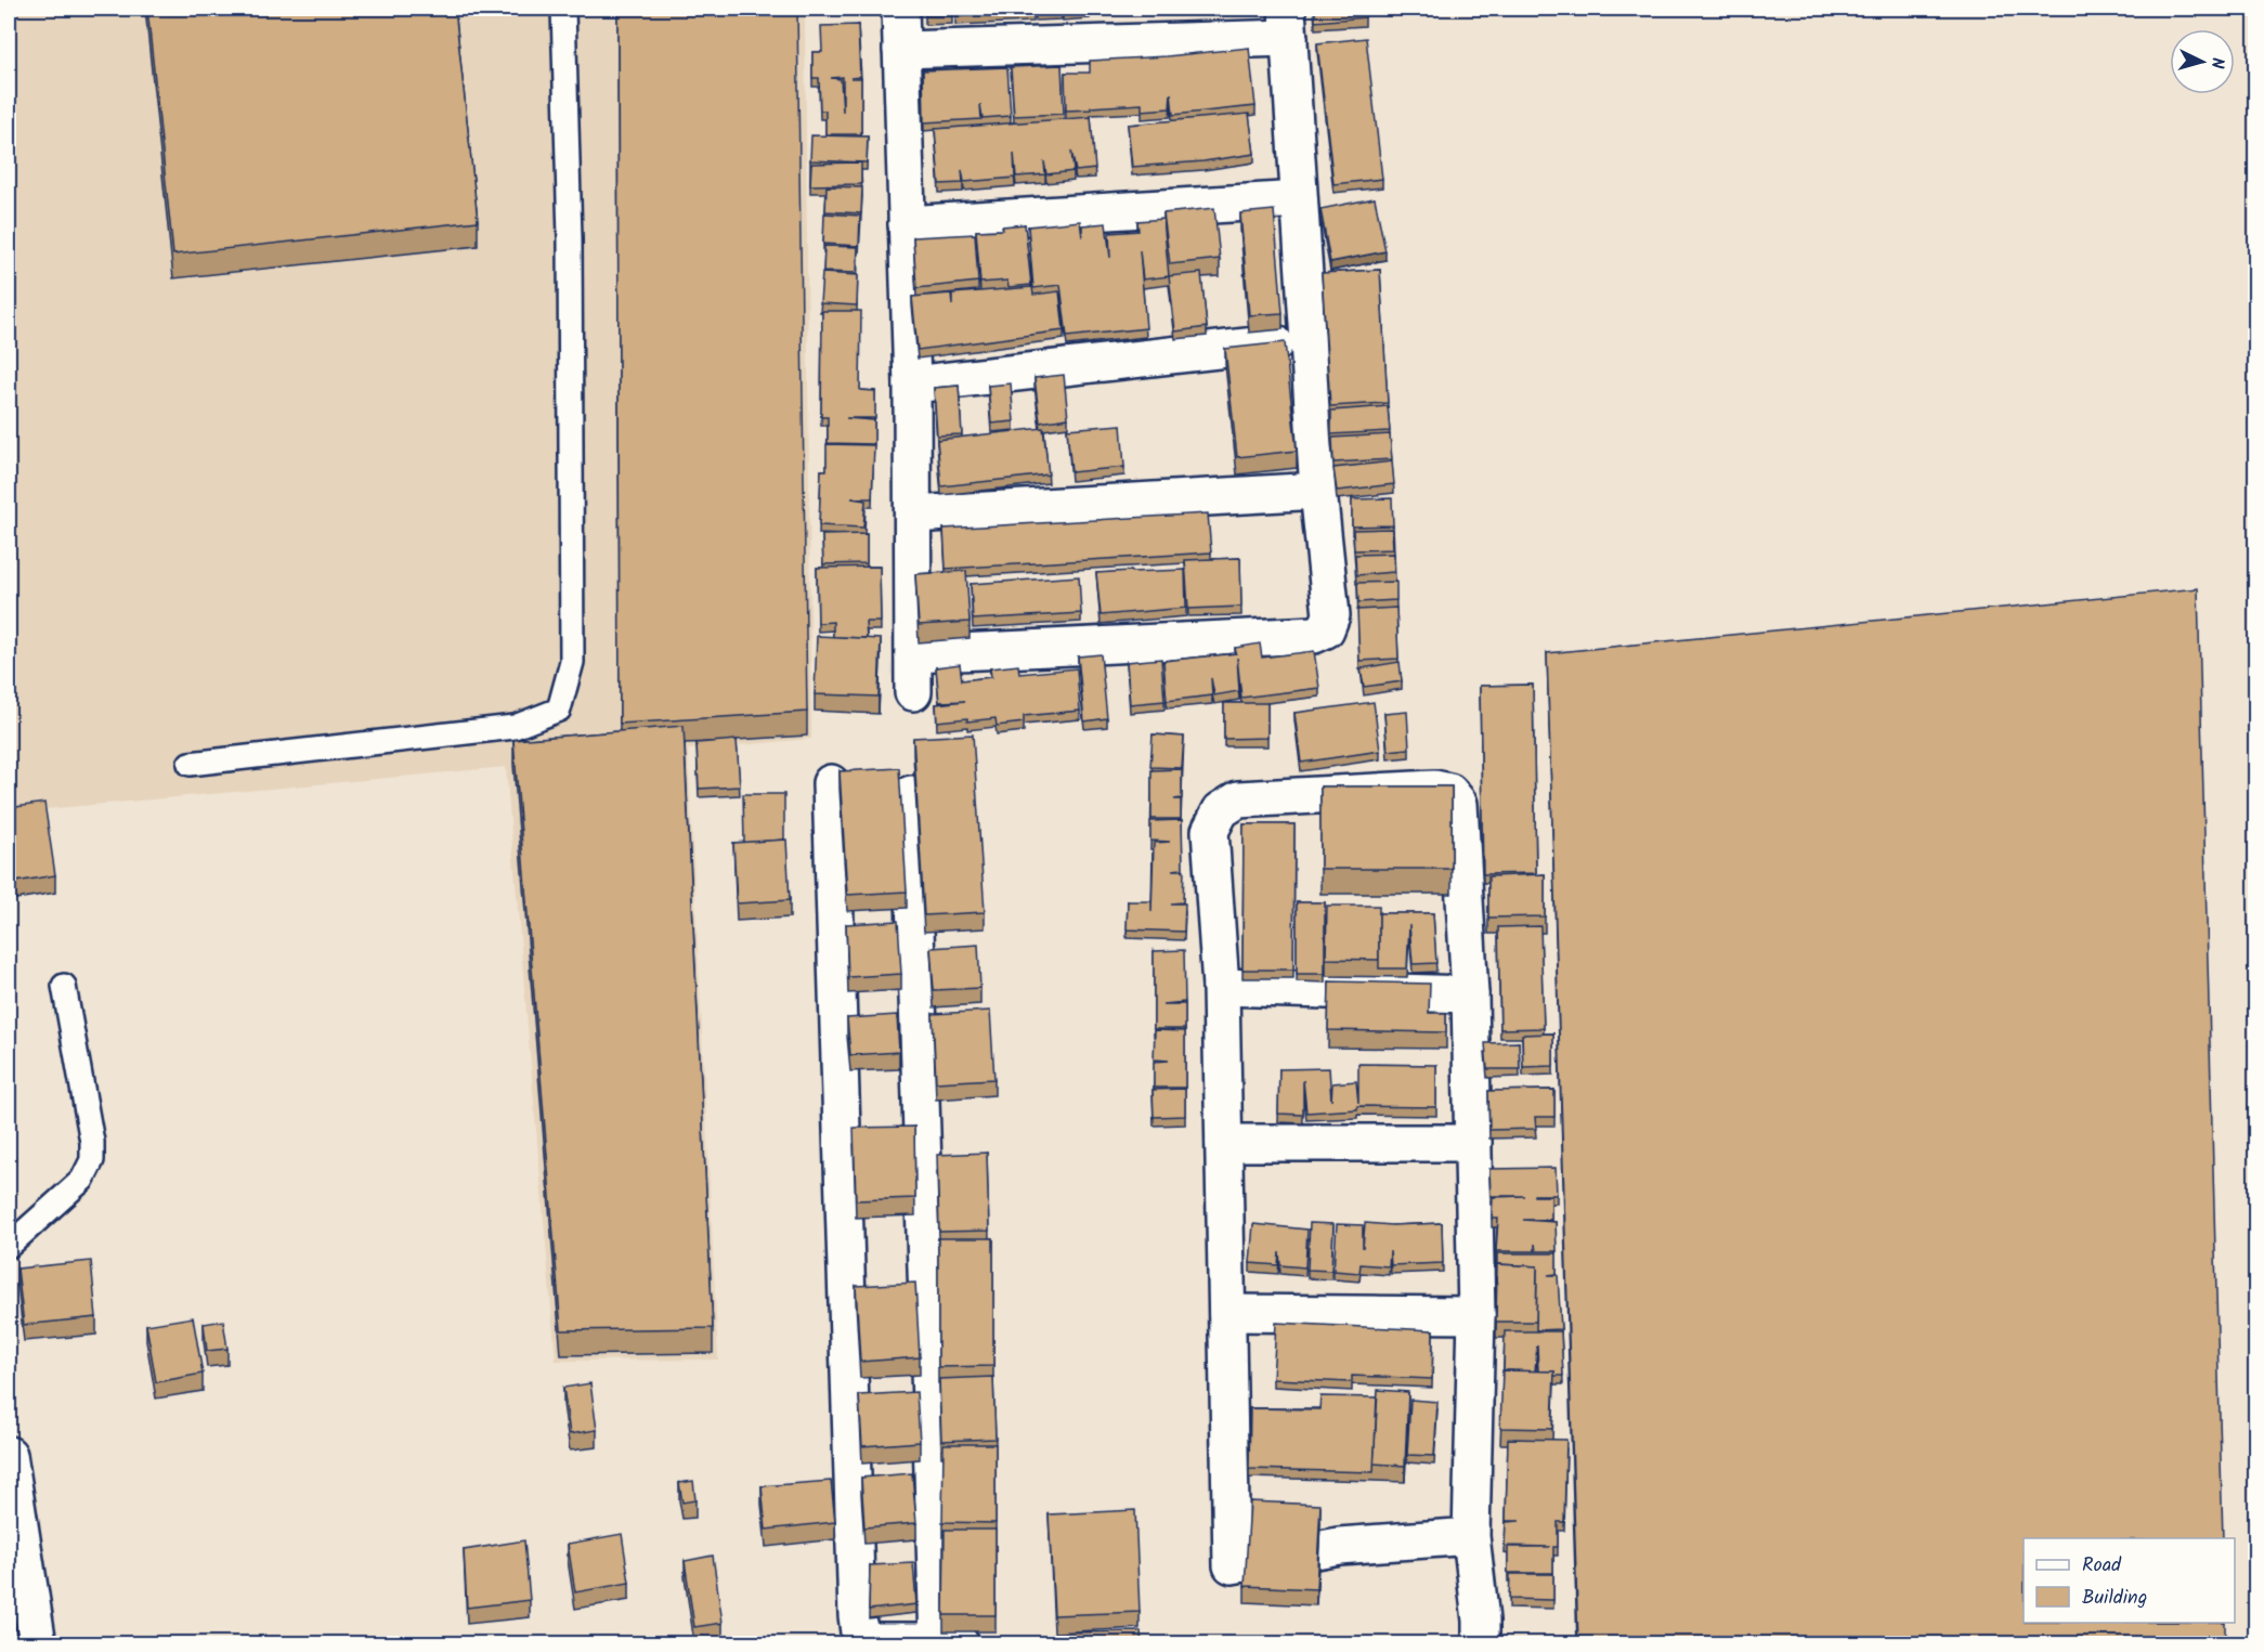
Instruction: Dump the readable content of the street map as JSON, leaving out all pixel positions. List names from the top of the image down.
{
  "legend": ["Road", "Building"],
  "north": "right"
}
